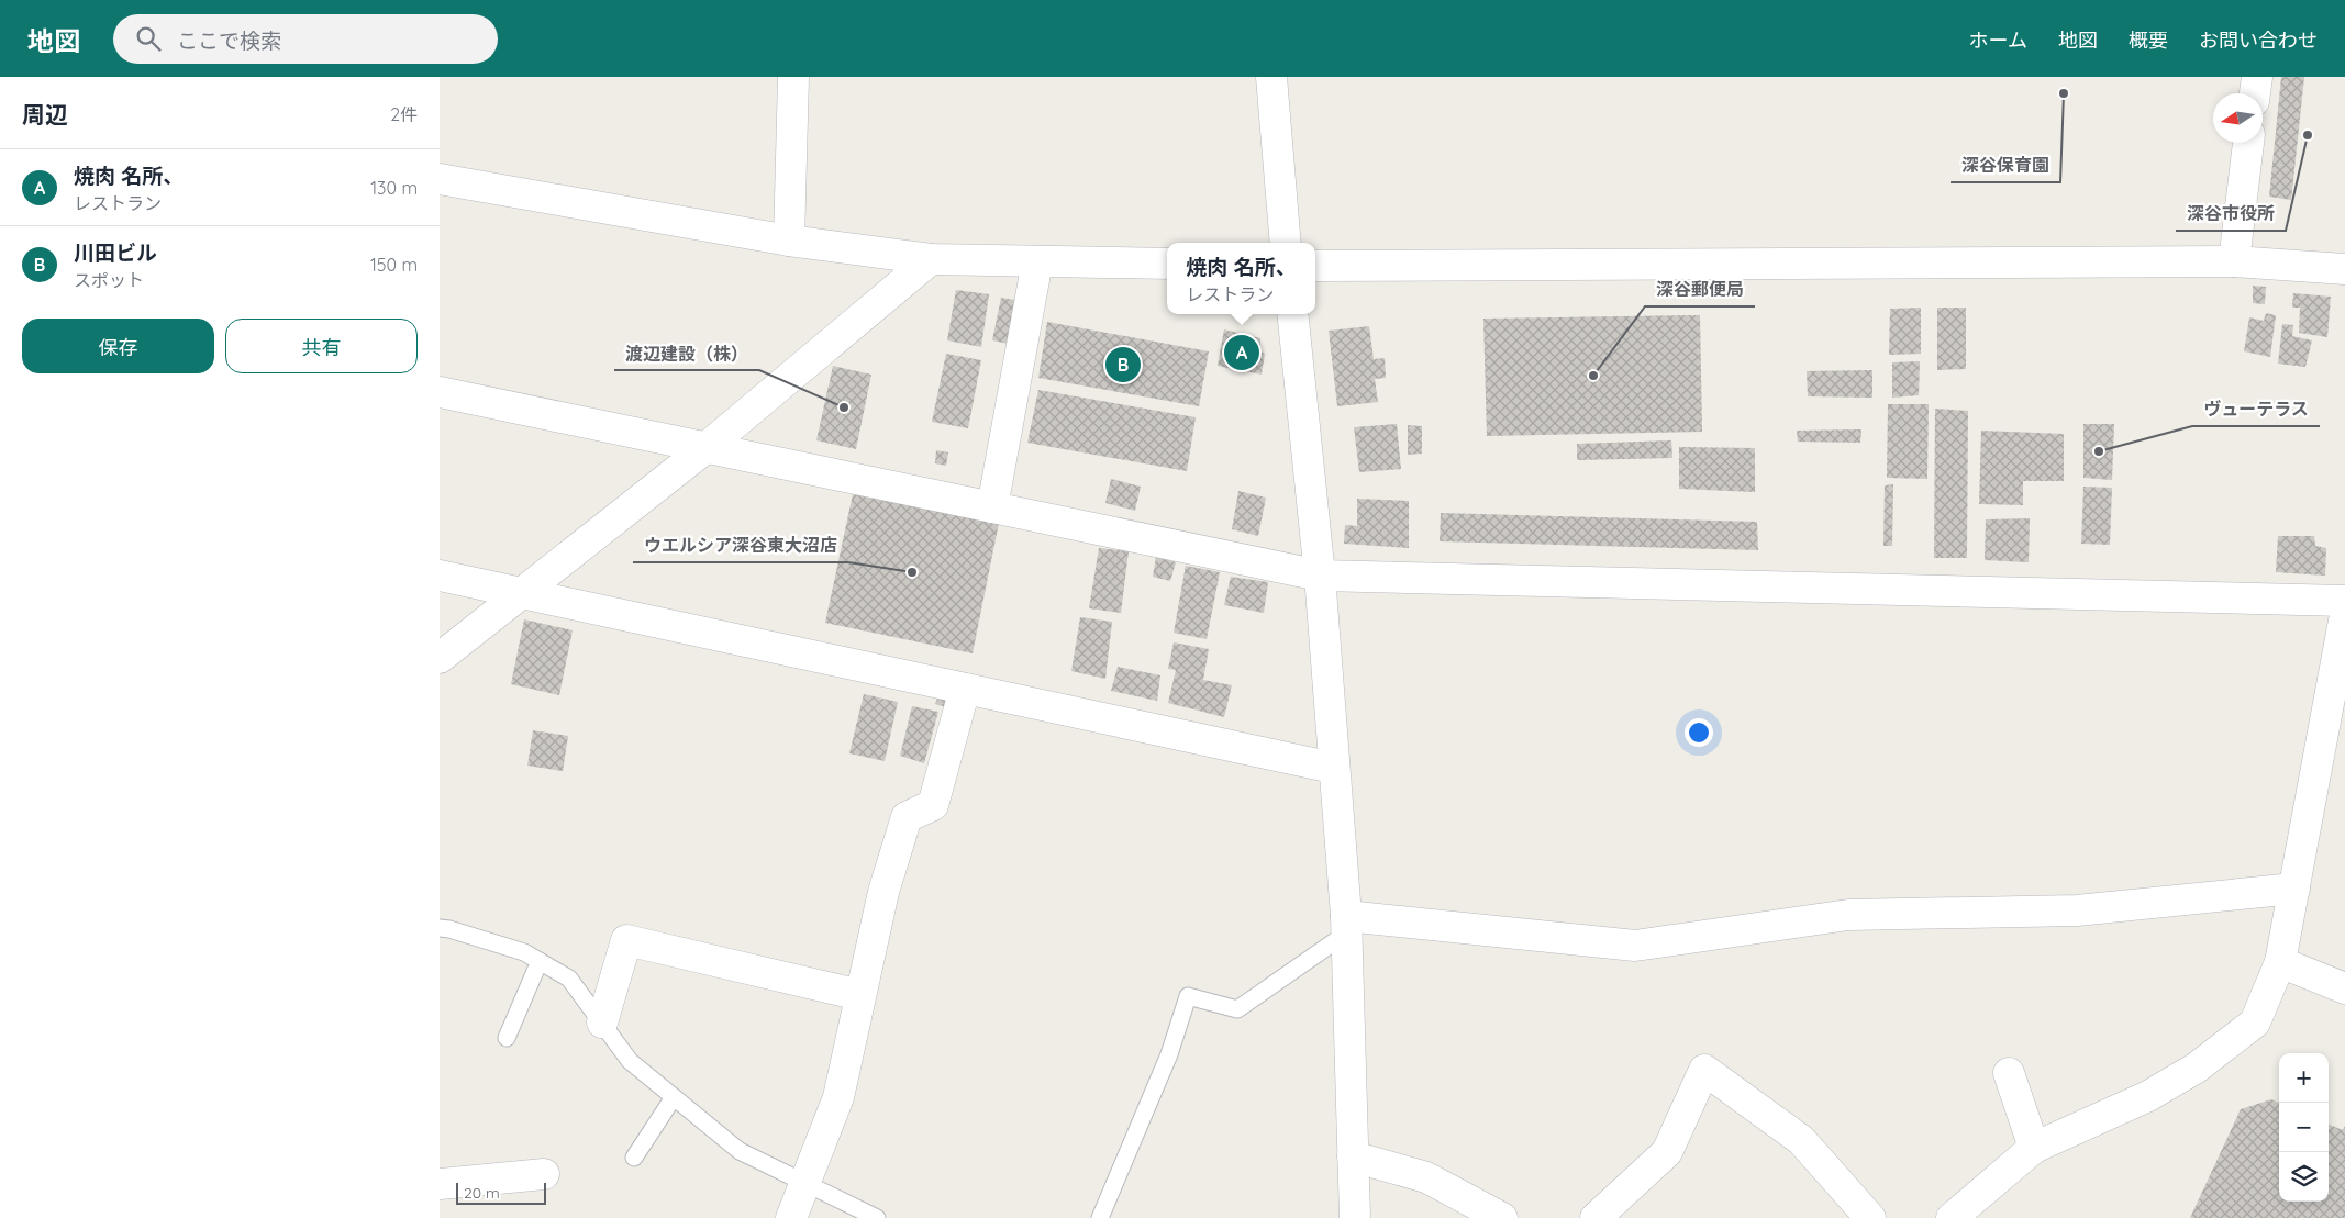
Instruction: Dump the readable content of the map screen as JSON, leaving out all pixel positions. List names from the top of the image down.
{
  "places": [
    "深谷保育園",
    "深谷市役所",
    "深谷郵便局",
    "渡辺建設（株）",
    "ヴューテラス",
    "ウエルシア深谷東大沼店"
  ],
  "scale_bar": "20 m",
  "north": "left",
  "page": {
    "header": "地図",
    "search": "ここで検索",
    "nav": [
      "ホーム",
      "地図",
      "概要",
      "お問い合わせ"
    ],
    "heading": ["周辺", "2件"],
    "list": [
      {
        "mark": "A",
        "name": "焼肉 名所、",
        "note": "レストラン",
        "value": "130 m"
      },
      {
        "mark": "B",
        "name": "川田ビル",
        "note": "スポット",
        "value": "150 m"
      }
    ],
    "popup": ["焼肉 名所、", "レストラン"],
    "buttons": ["保存", "共有"],
    "pins": ["A", "B"],
    "map_buttons": ["+", "−"],
    "scale": "20 m"
  }
}
